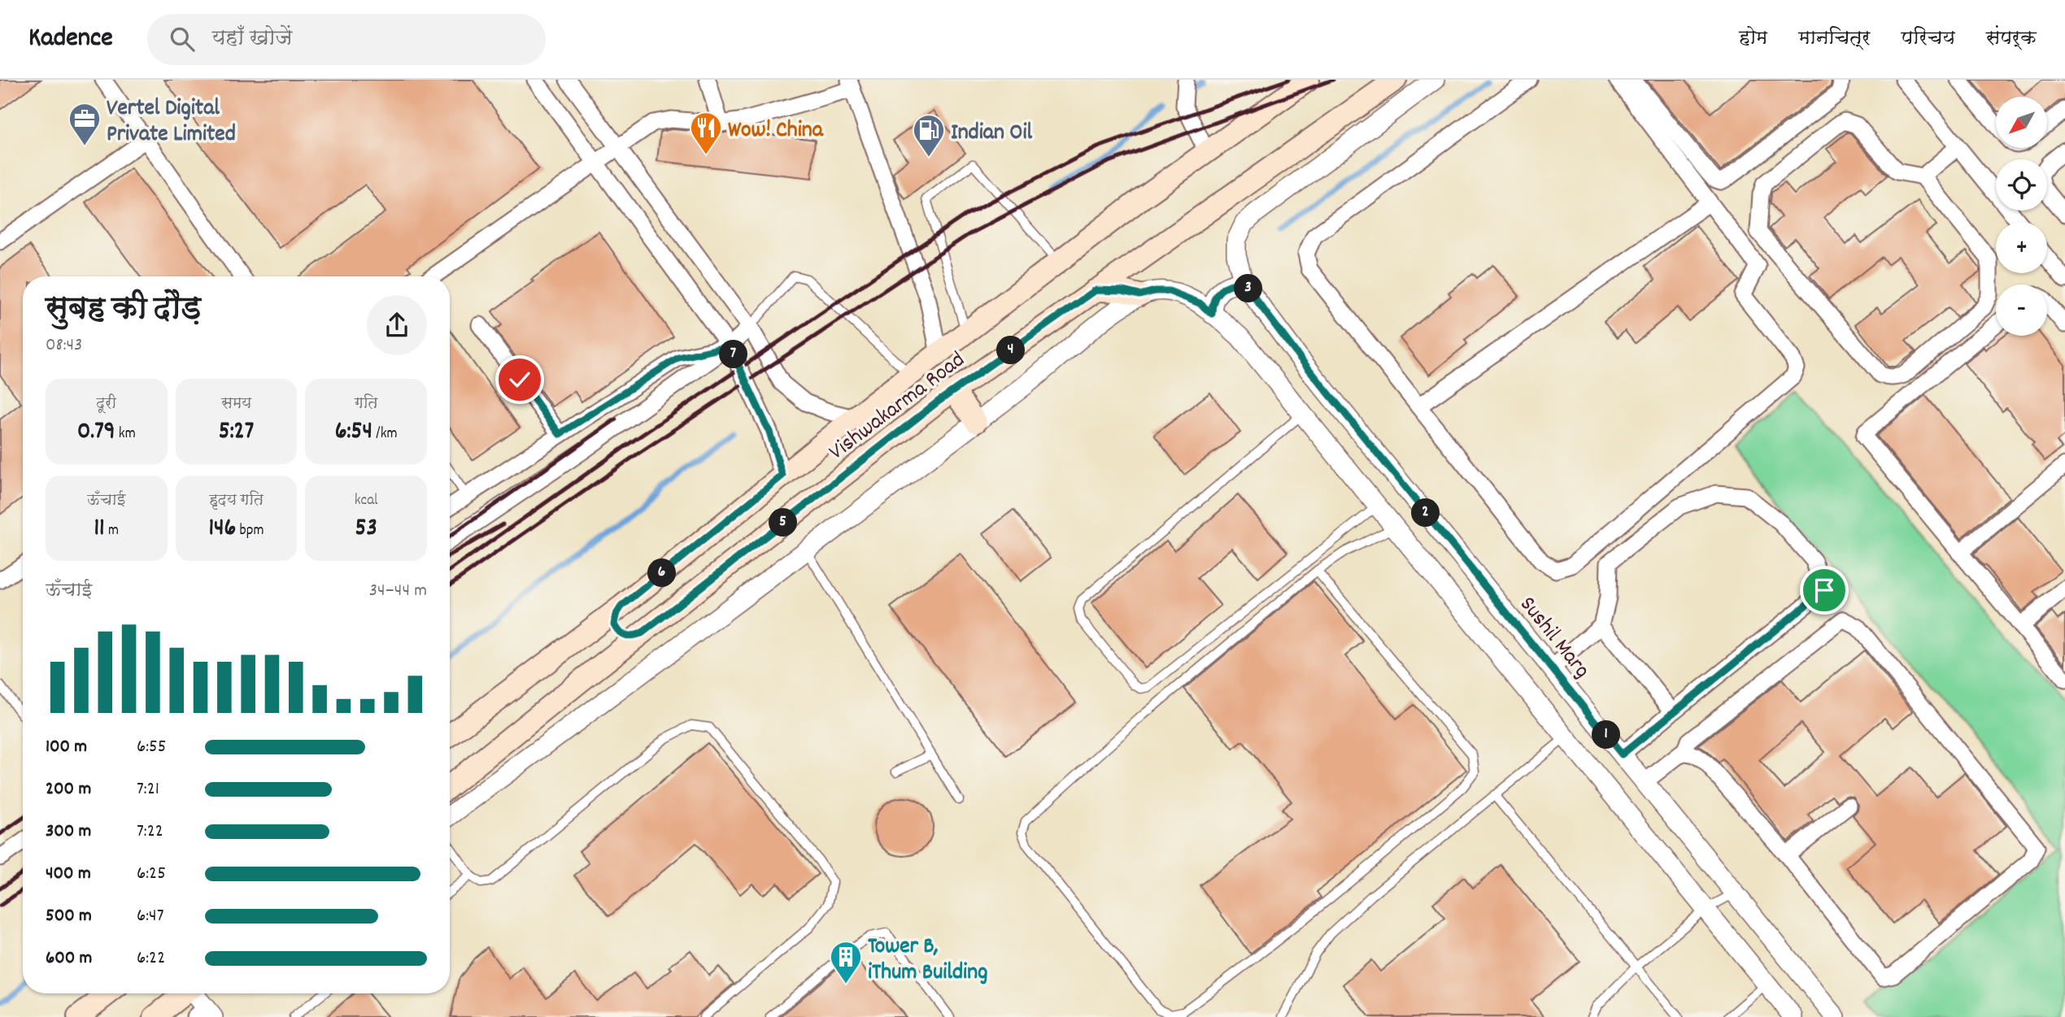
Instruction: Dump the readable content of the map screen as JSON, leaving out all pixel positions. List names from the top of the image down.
{
  "streets": {
    "main road": ["Vishwakarma Road"],
    "street": ["Sushil Marg"]
  },
  "places": {
    "office": ["Vertel Digital Private Limited"],
    "restaurant": ["Wow! China"],
    "fuel station": ["Indian Oil"],
    "building": ["Tower B, iThum Building"]
  },
  "north": "bottom left",
  "page": {
    "header": "Kadence",
    "search": "यहाँ खोजें",
    "nav": [
      "होम",
      "मानचित्र",
      "परिचय",
      "संपर्क"
    ],
    "map_buttons": ["+", "−"],
    "pins": [
      "3",
      "4",
      "7",
      "2",
      "5",
      "6",
      "1"
    ],
    "heading": ["सुबह की दौड़", "08:43"],
    "stats": [
      ["दूरी", "0.79 km"],
      ["समय", "5:27"],
      ["गति", "6:54 /km"],
      ["ऊँचाई", "11 m"],
      ["हृदय गति", "146 bpm"],
      ["kcal", "53"]
    ],
    "chart": ["ऊँचाई", "34–44 m"],
    "list": [
      {
        "name": "100 m",
        "note": "6:55"
      },
      {
        "name": "200 m",
        "note": "7:21"
      },
      {
        "name": "300 m",
        "note": "7:22"
      },
      {
        "name": "400 m",
        "note": "6:25"
      },
      {
        "name": "500 m",
        "note": "6:47"
      },
      {
        "name": "600 m",
        "note": "6:22"
      }
    ]
  }
}
